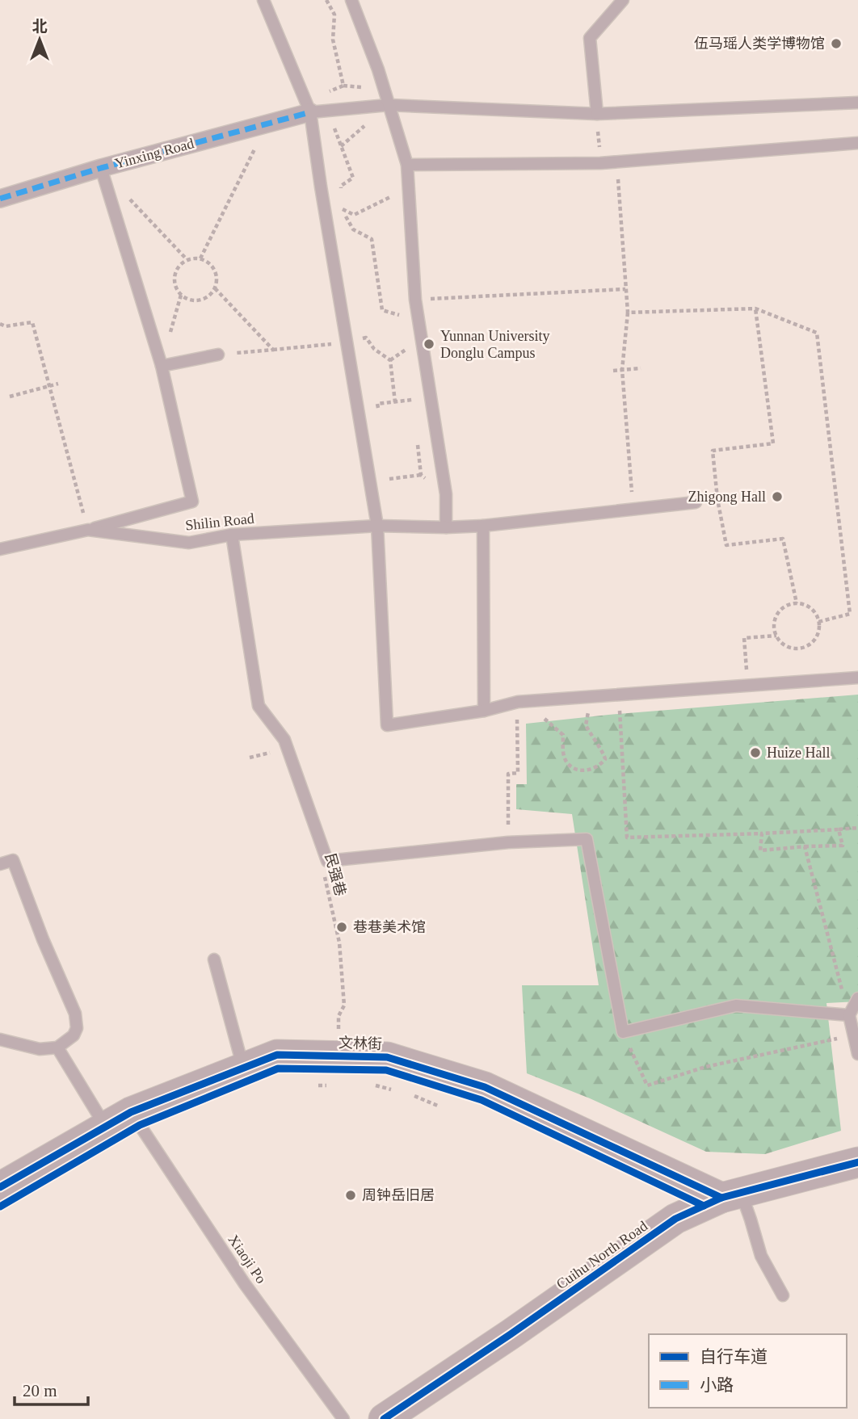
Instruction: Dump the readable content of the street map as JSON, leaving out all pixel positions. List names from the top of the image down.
{
  "streets": {
    "street": ["Yinxing Road", "文林街", "Cuihu North Road"],
    "lane": ["Shilin Road", "Xiaoji Po"],
    "path": ["民强巷"]
  },
  "crossings": [
    ["文林街", "Cuihu North Road"],
    ["文林街", "Xiaoji Po"]
  ],
  "places": [
    "伍马瑶人类学博物馆",
    "Yunnan University Donglu Campus",
    "Zhigong Hall",
    "Huize Hall",
    "巷巷美术馆",
    "周钟岳旧居"
  ],
  "legend": ["自行车道", "小路"],
  "scale_bar": "20 m",
  "north": "top"
}
